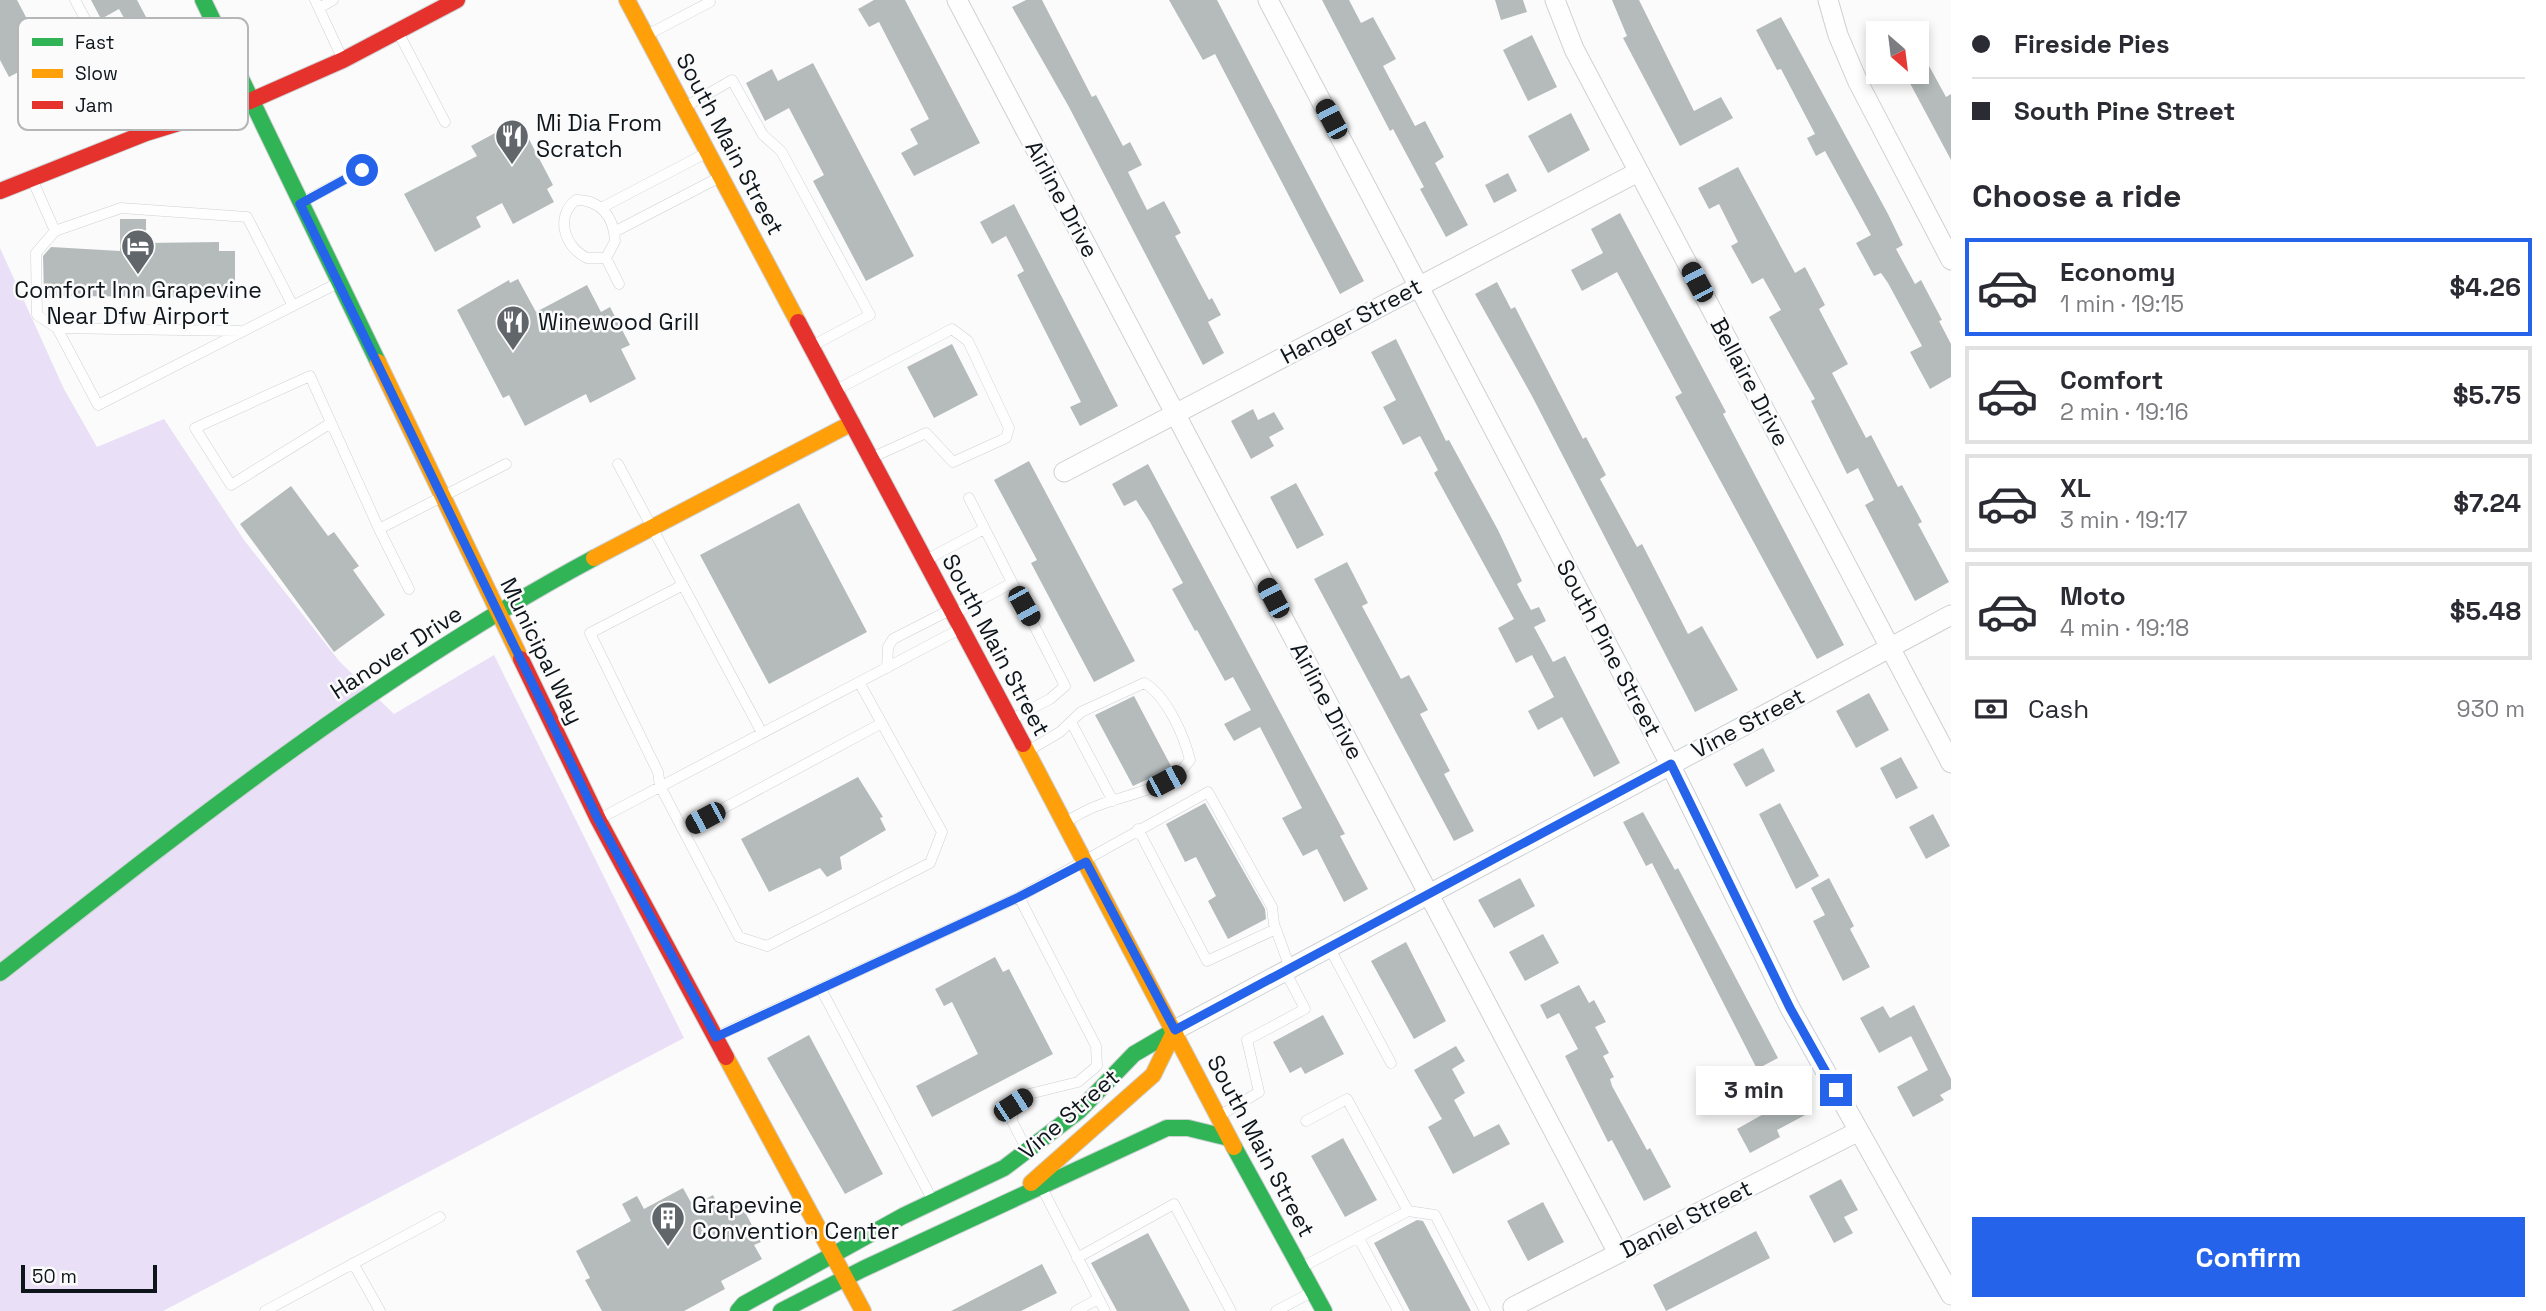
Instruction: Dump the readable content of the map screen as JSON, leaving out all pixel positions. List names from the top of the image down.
{
  "streets": {
    "street": [
      "South Main Street",
      "Airline Drive",
      "Hanger Street",
      "Bellaire Drive",
      "South Pine Street",
      "Municipal Way",
      "Hanover Drive",
      "Vine Street",
      "Daniel Street"
    ]
  },
  "crossings": [
    ["South Main Street", "Hanover Drive"],
    ["South Main Street", "Vine Street"],
    ["Airline Drive", "Hanger Street"],
    ["Airline Drive", "Vine Street"],
    ["Airline Drive", "Daniel Street"],
    ["Hanger Street", "Bellaire Drive"],
    ["Hanger Street", "South Pine Street"],
    ["Bellaire Drive", "Vine Street"],
    ["South Pine Street", "Vine Street"],
    ["South Pine Street", "Daniel Street"],
    ["Municipal Way", "Hanover Drive"],
    ["Municipal Way", "Vine Street"]
  ],
  "places": {
    "restaurant": ["Mi Dia From Scratch", "Winewood Grill"],
    "hotel": ["Comfort Inn Grapevine Near Dfw Airport"],
    "building": ["Grapevine Convention Center"]
  },
  "legend": ["Fast", "Slow", "Jam"],
  "scale_bar": "50 m",
  "north": "bottom right",
  "page": {
    "banner": ["Fireside Pies", "South Pine Street"],
    "heading": "Choose a ride",
    "list": [
      {
        "name": "Economy",
        "note": "1 min · 19:15",
        "value": "$4.26"
      },
      {
        "name": "Comfort",
        "note": "2 min · 19:16",
        "value": "$5.75"
      },
      {
        "name": "XL",
        "note": "3 min · 19:17",
        "value": "$7.24"
      },
      {
        "name": "Moto",
        "note": "4 min · 19:18",
        "value": "$5.48"
      }
    ],
    "pay": ["Cash", "930 m"],
    "bubble": "3 min",
    "buttons": "Confirm",
    "scale": "50 m"
  }
}
